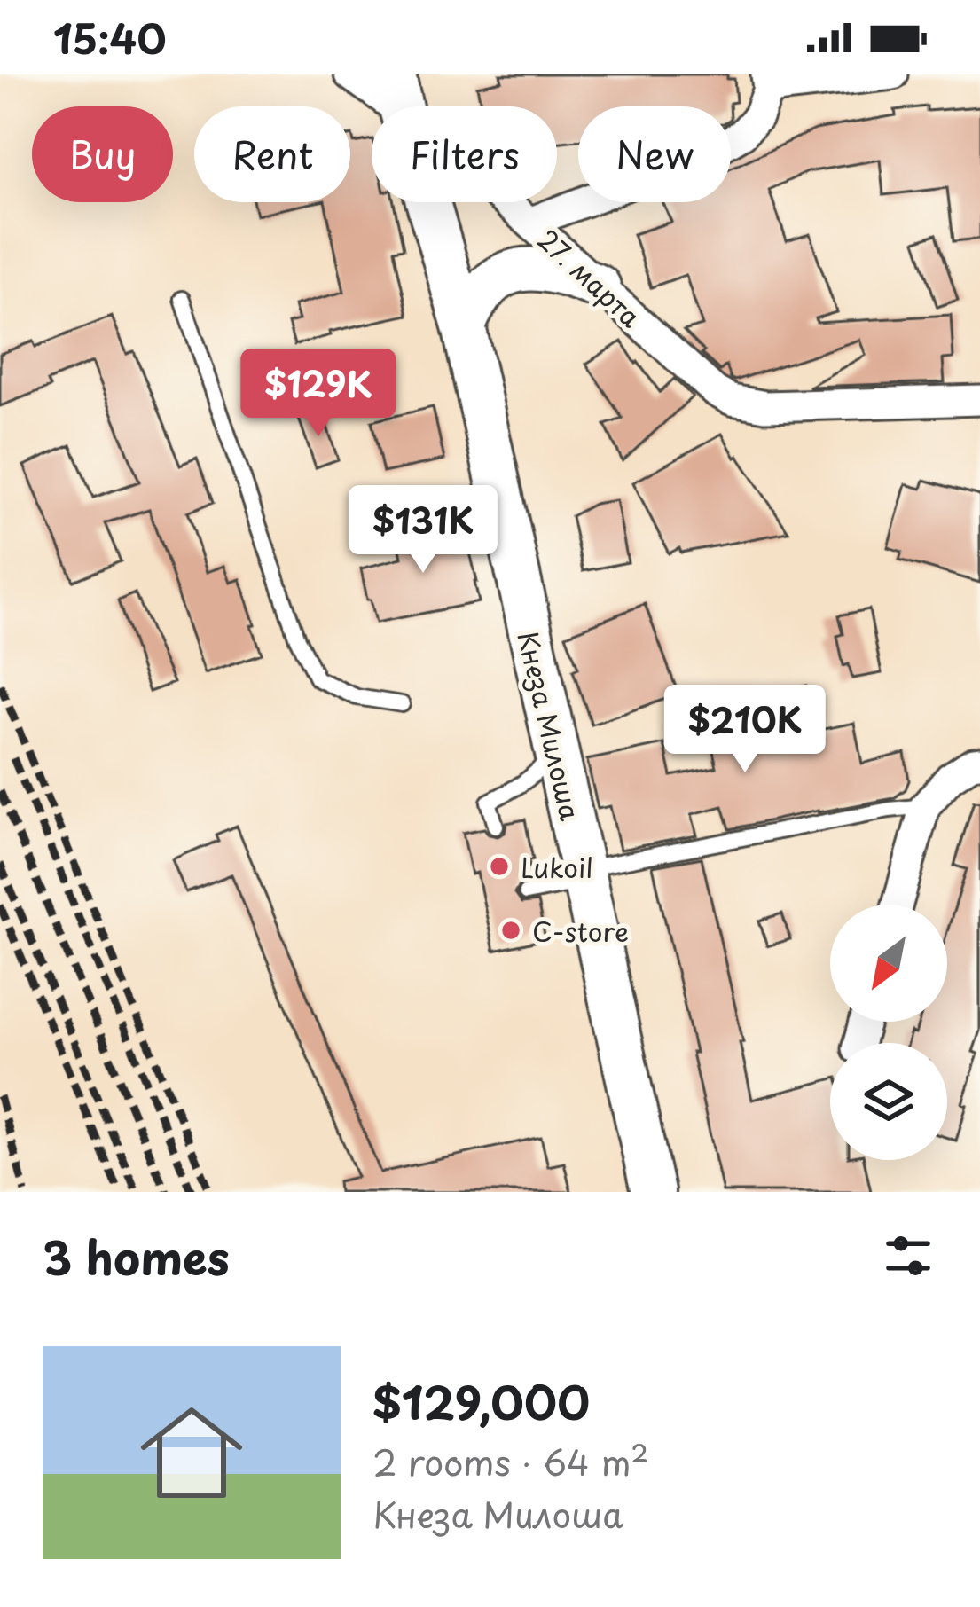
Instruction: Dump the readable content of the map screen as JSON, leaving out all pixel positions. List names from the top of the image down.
{
  "streets": {
    "main road": ["Кнеза Милоша"],
    "street": ["27. марта"]
  },
  "crossings": [
    ["27. марта", "Кнеза Милоша"]
  ],
  "places": ["Lukoil", "C-store"],
  "north": "bottom left",
  "page": {
    "status": "15:40",
    "chip": [
      "Buy",
      "Rent",
      "Filters",
      "New"
    ],
    "price": ["$129K", "$131K", "$210K"],
    "heading": "3 homes",
    "list": [
      {
        "name": "$129,000",
        "note": "2 rooms · 64 m² · Кнеза Милоша"
      }
    ]
  }
}
